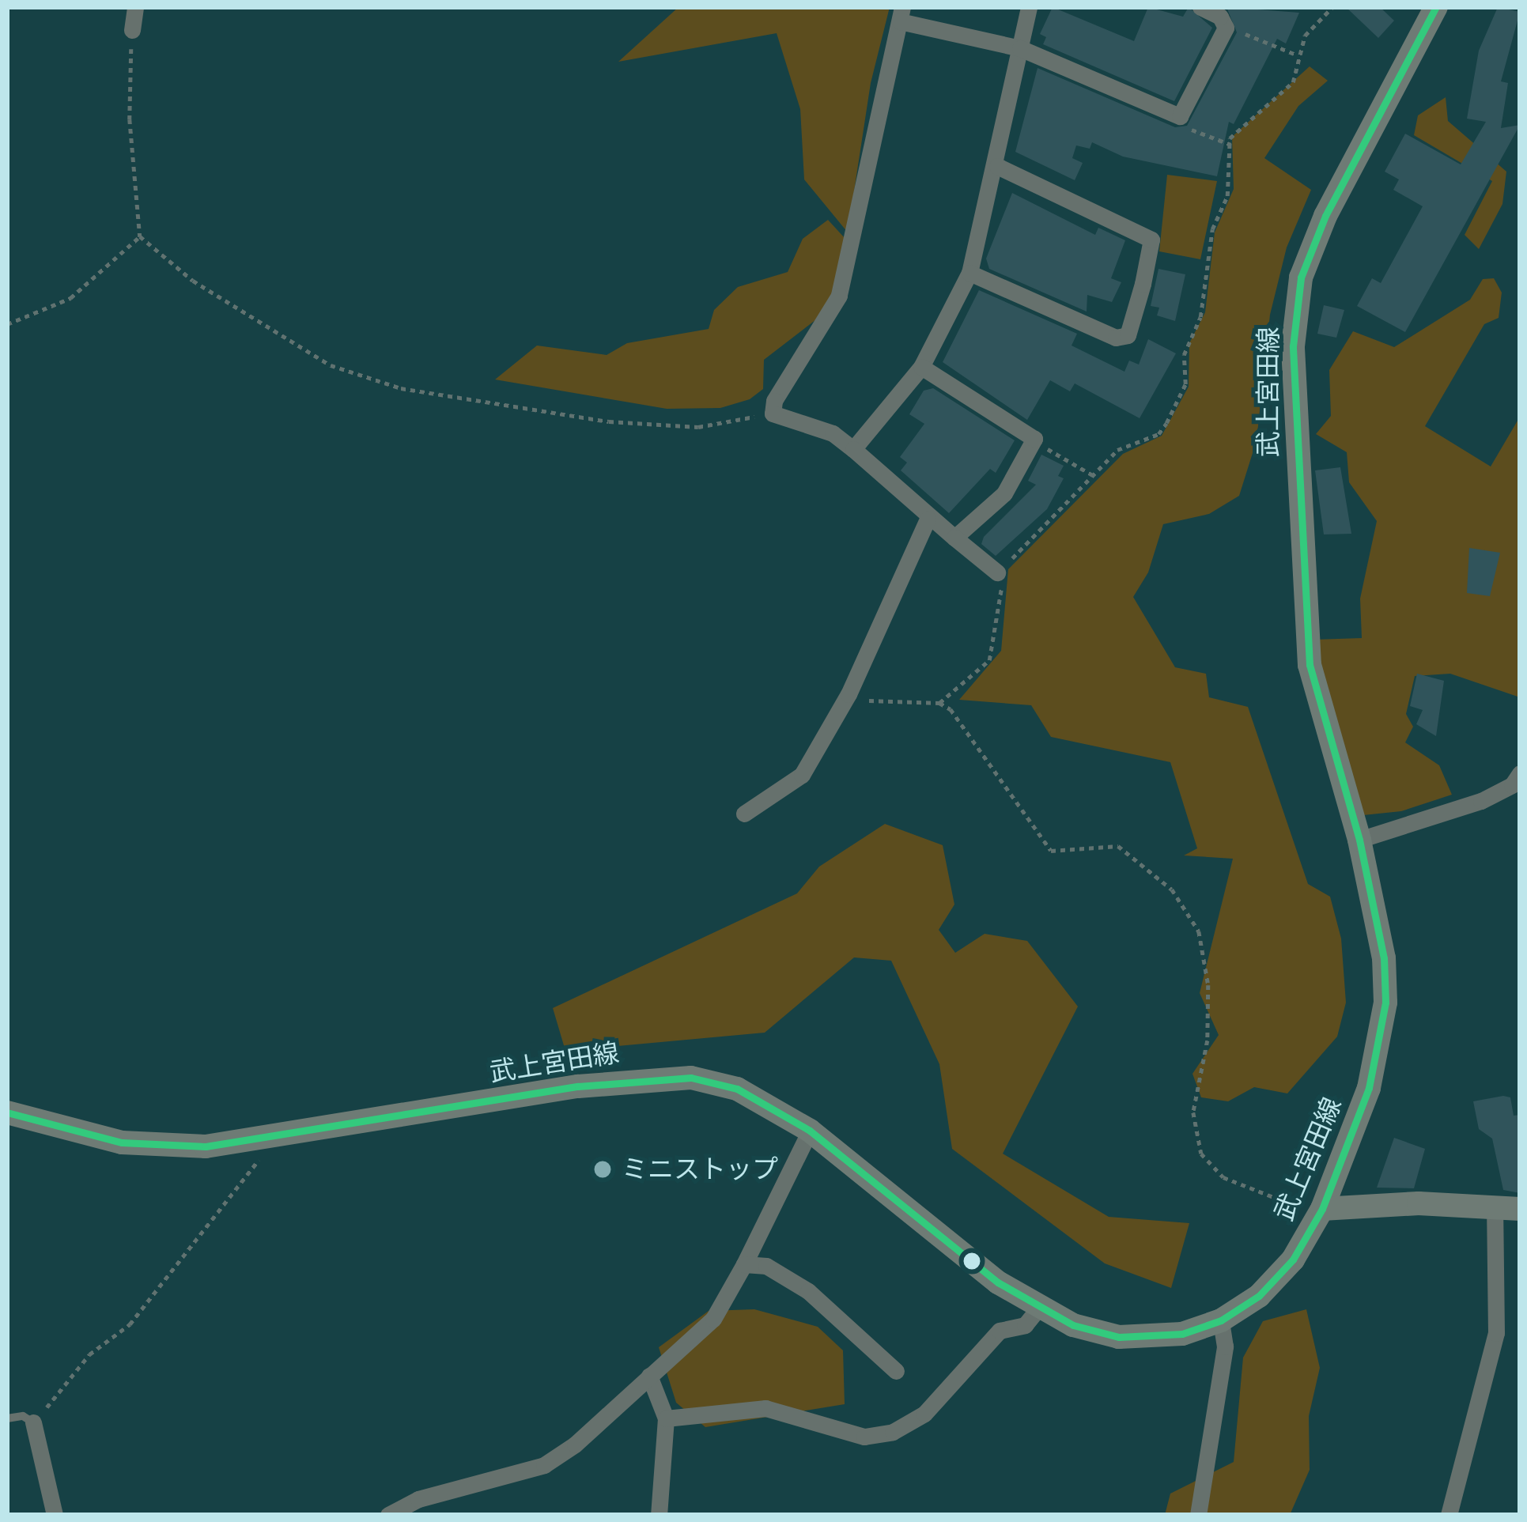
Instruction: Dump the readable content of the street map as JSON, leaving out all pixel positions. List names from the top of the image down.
{
  "streets": {
    "main road": ["武上宮田線"]
  },
  "places": ["ミニストップ"]
}
